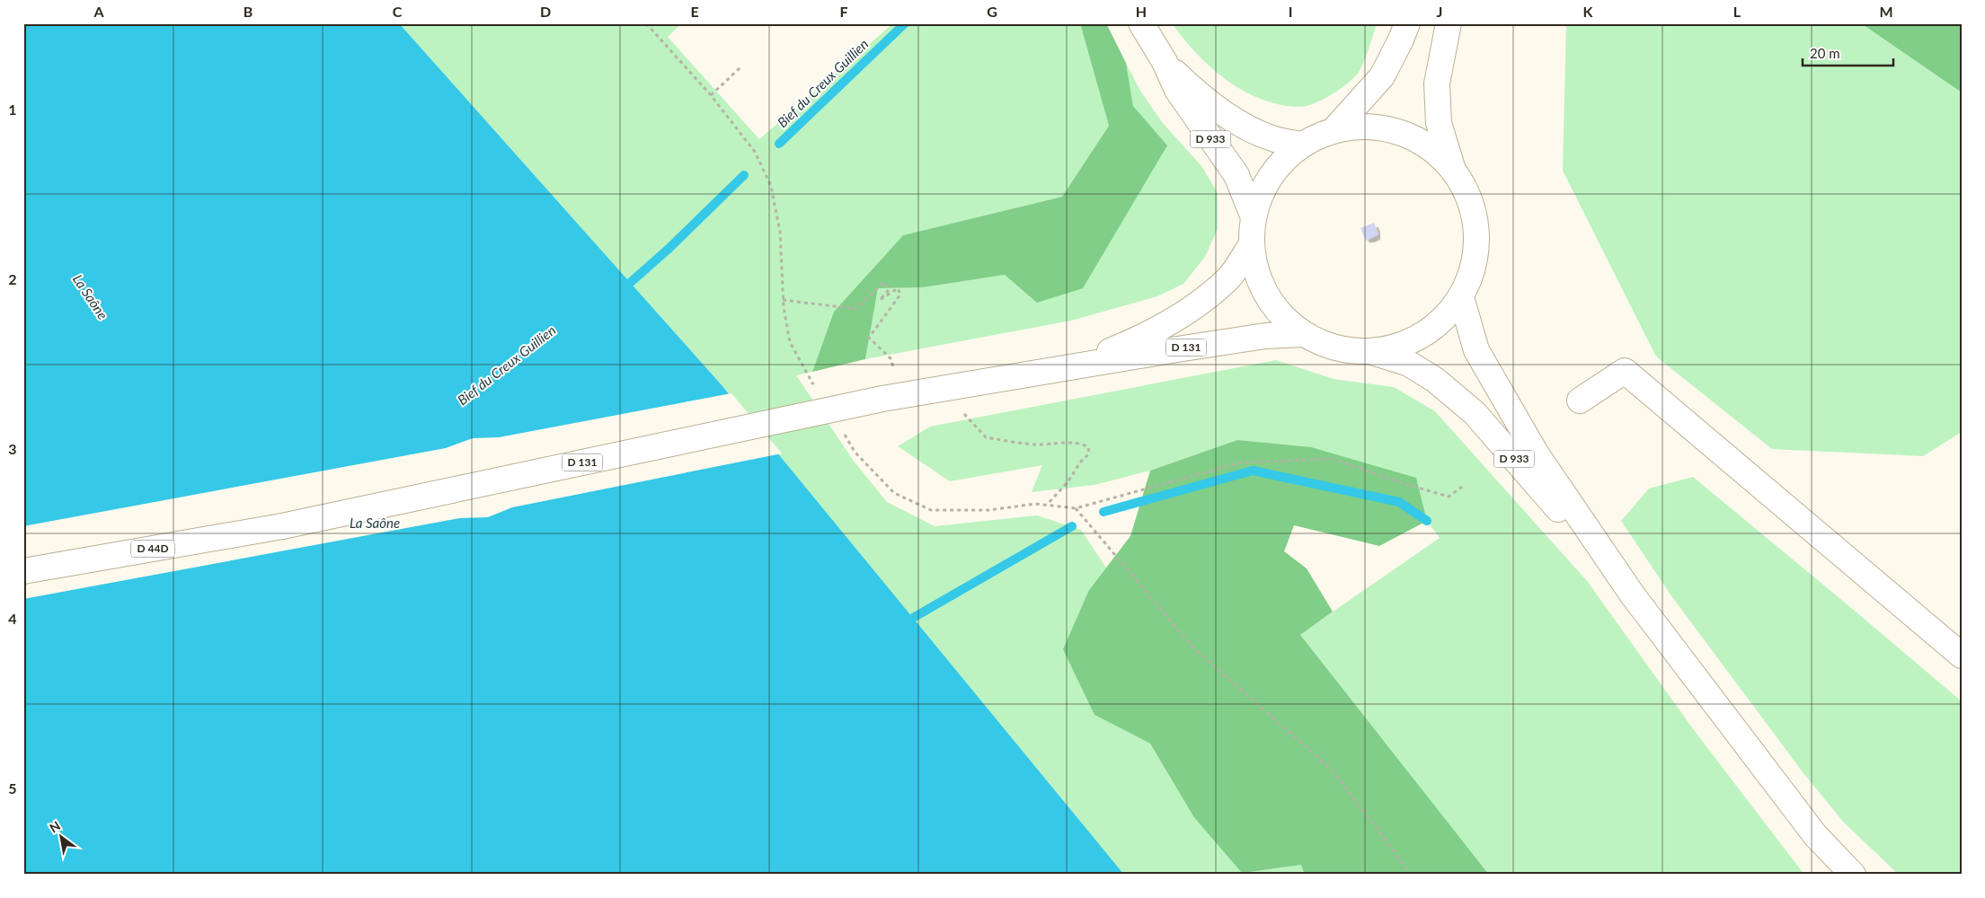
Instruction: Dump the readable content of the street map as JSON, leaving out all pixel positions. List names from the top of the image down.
{
  "streets": {
    "main road": ["D 933", "D 131", "D 44D"]
  },
  "crossings": [
    ["D 131", "D 44D"]
  ],
  "water": ["Bief du Creux Guillien", "La Saône"],
  "scale_bar": "20 m",
  "north": "top left",
  "grid": {
    "columns": [
      "A",
      "B",
      "C",
      "D",
      "E",
      "F",
      "G",
      "H",
      "I",
      "J",
      "K",
      "L",
      "M"
    ],
    "rows": [
      "1",
      "2",
      "3",
      "4",
      "5"
    ]
  }
}
